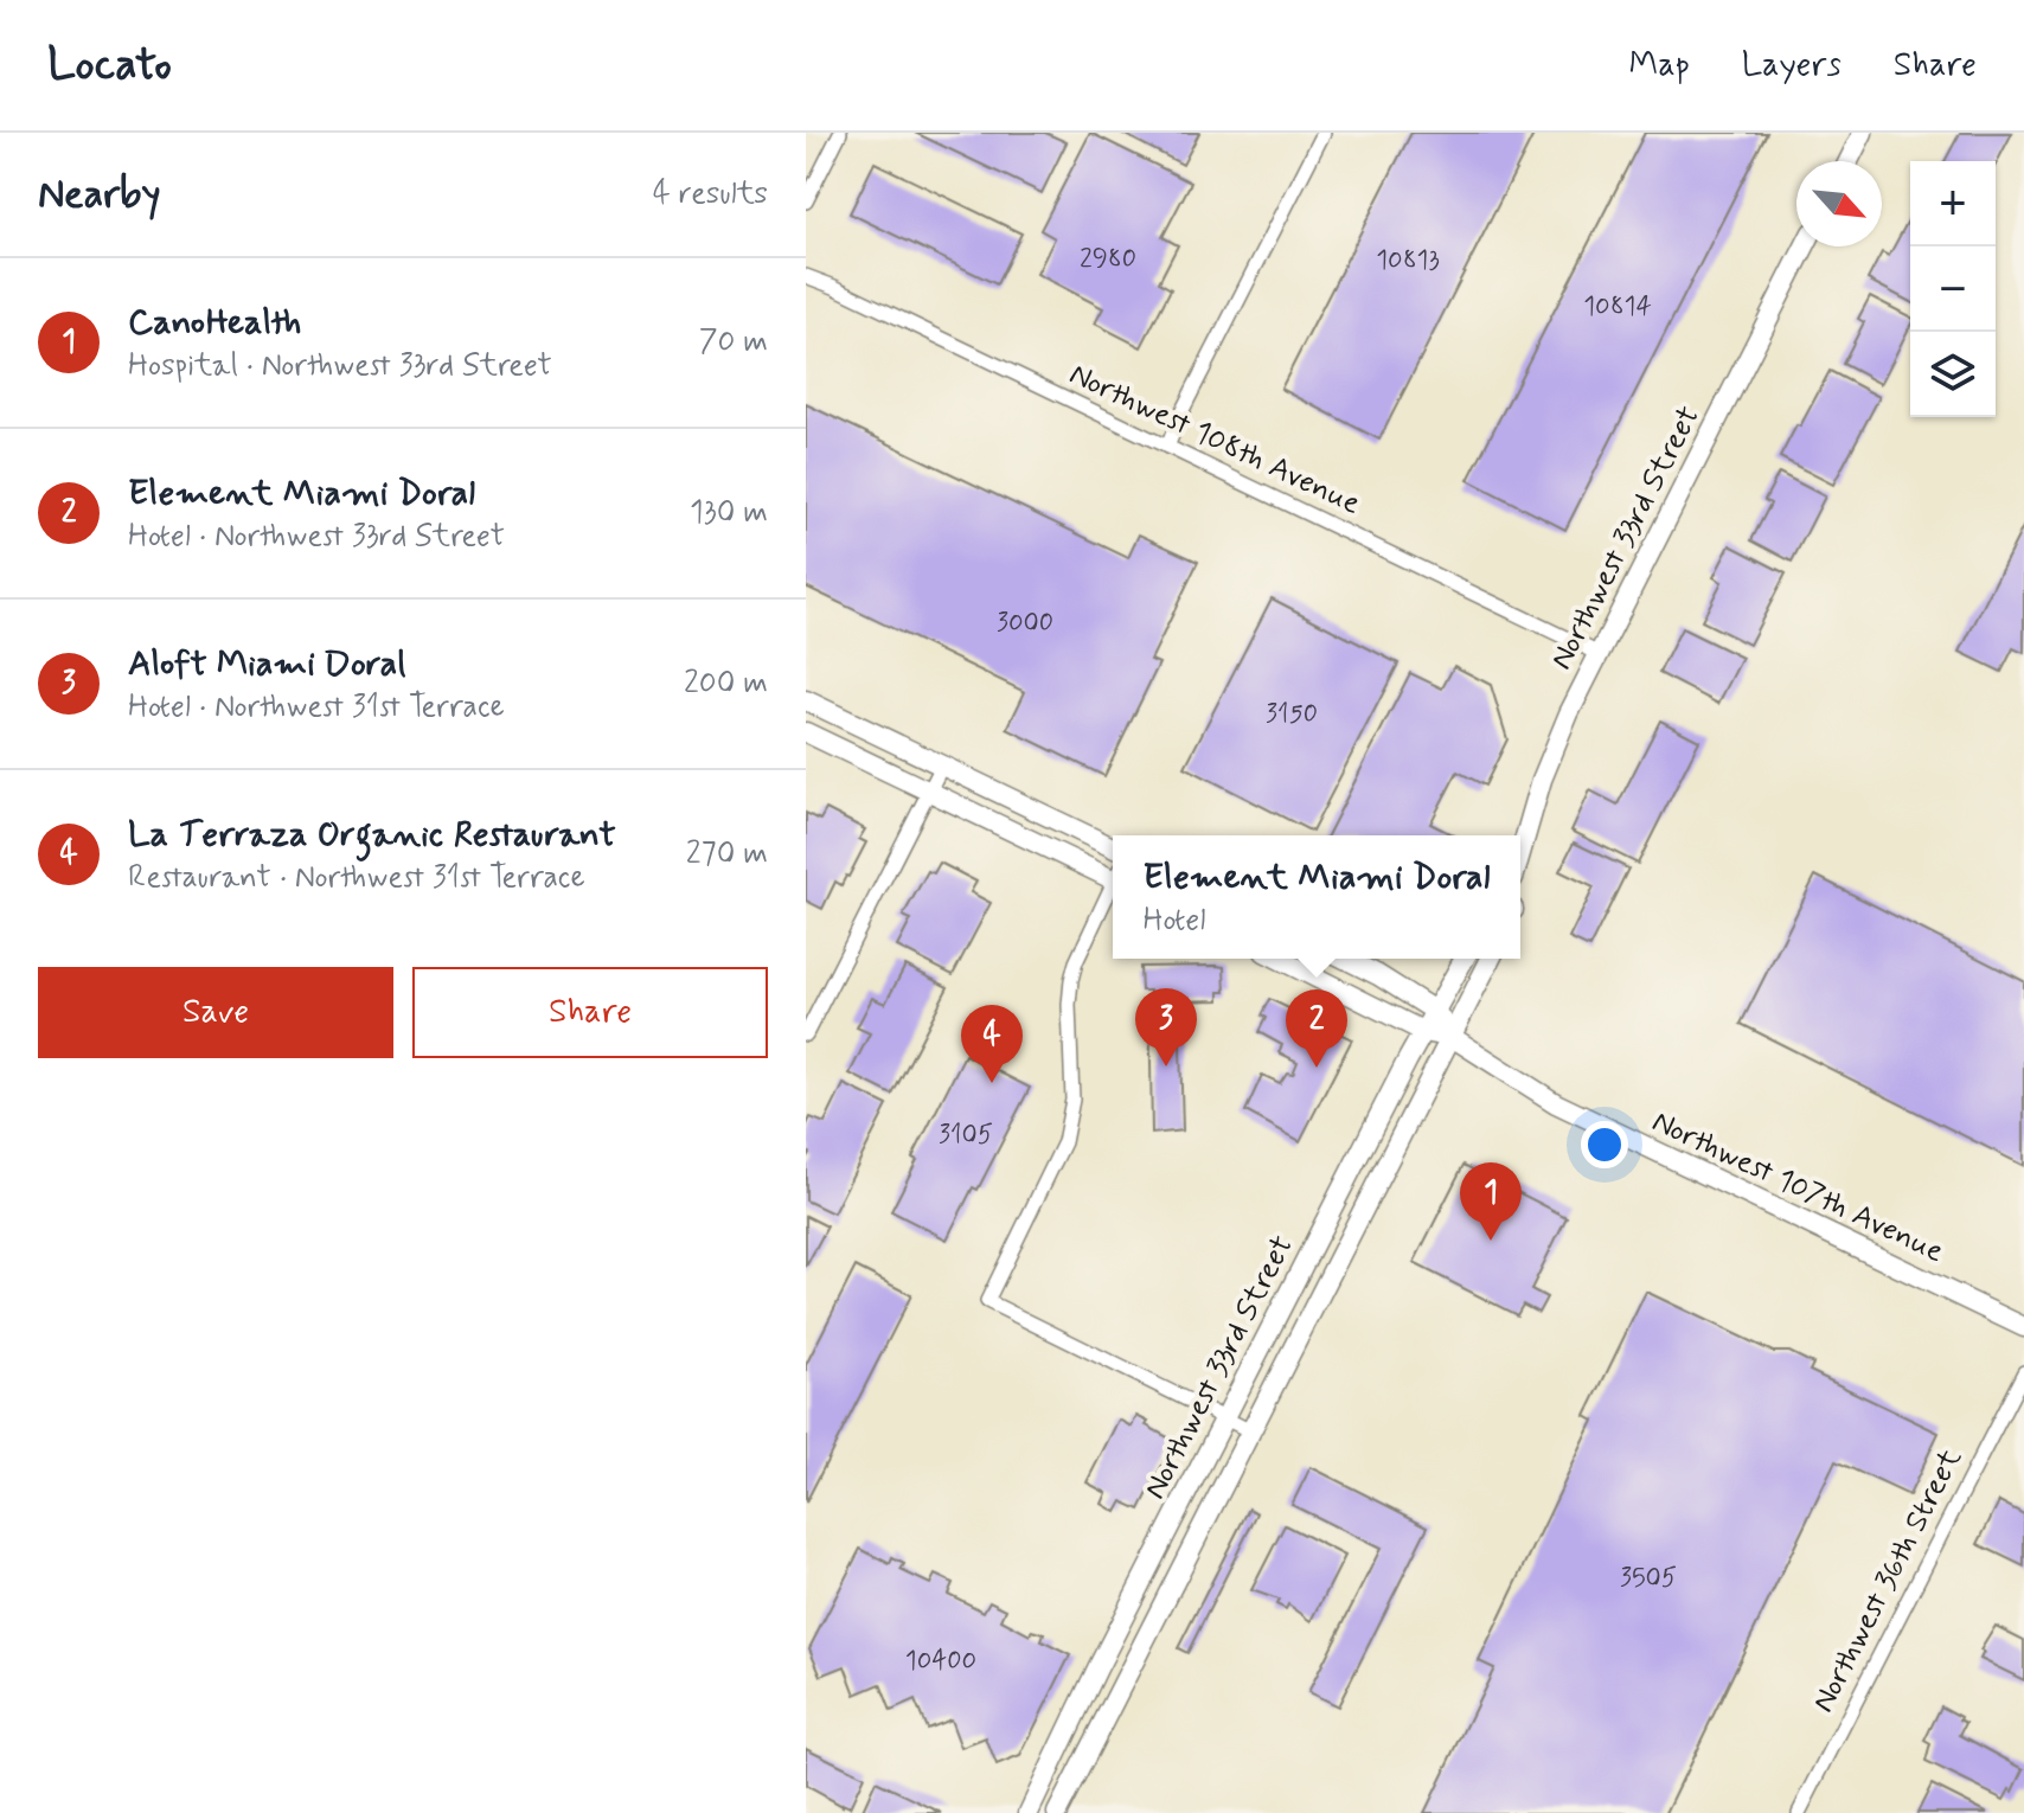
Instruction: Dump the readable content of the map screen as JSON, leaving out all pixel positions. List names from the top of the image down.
{
  "streets": {
    "street": [
      "Northwest 108th Avenue",
      "Northwest 33rd Street",
      "Northwest 107th Avenue",
      "Northwest 36th Street"
    ]
  },
  "crossings": [
    ["Northwest 108th Avenue", "Northwest 33rd Street"],
    ["Northwest 33rd Street", "Northwest 107th Avenue"]
  ],
  "house_numbers": [
    "2980",
    "10813",
    "10814",
    "3000",
    "3150",
    "3105",
    "3505",
    "10400"
  ],
  "north": "bottom right",
  "page": {
    "header": "Locato",
    "nav": ["Map", "Layers", "Share"],
    "heading": ["Nearby", "4 results"],
    "map_buttons": ["+", "−"],
    "list": [
      {
        "mark": "1",
        "name": "CanoHealth",
        "note": "Hospital · Northwest 33rd Street",
        "value": "70 m"
      },
      {
        "mark": "2",
        "name": "Element Miami Doral",
        "note": "Hotel · Northwest 33rd Street",
        "value": "130 m"
      },
      {
        "mark": "3",
        "name": "Aloft Miami Doral",
        "note": "Hotel · Northwest 31st Terrace",
        "value": "200 m"
      },
      {
        "mark": "4",
        "name": "La Terraza Organic Restaurant",
        "note": "Restaurant · Northwest 31st Terrace",
        "value": "270 m"
      }
    ],
    "popup": ["Element Miami Doral", "Hotel"],
    "buttons": ["Save", "Share"],
    "pins": [
      "3",
      "2",
      "4",
      "1"
    ]
  }
}
